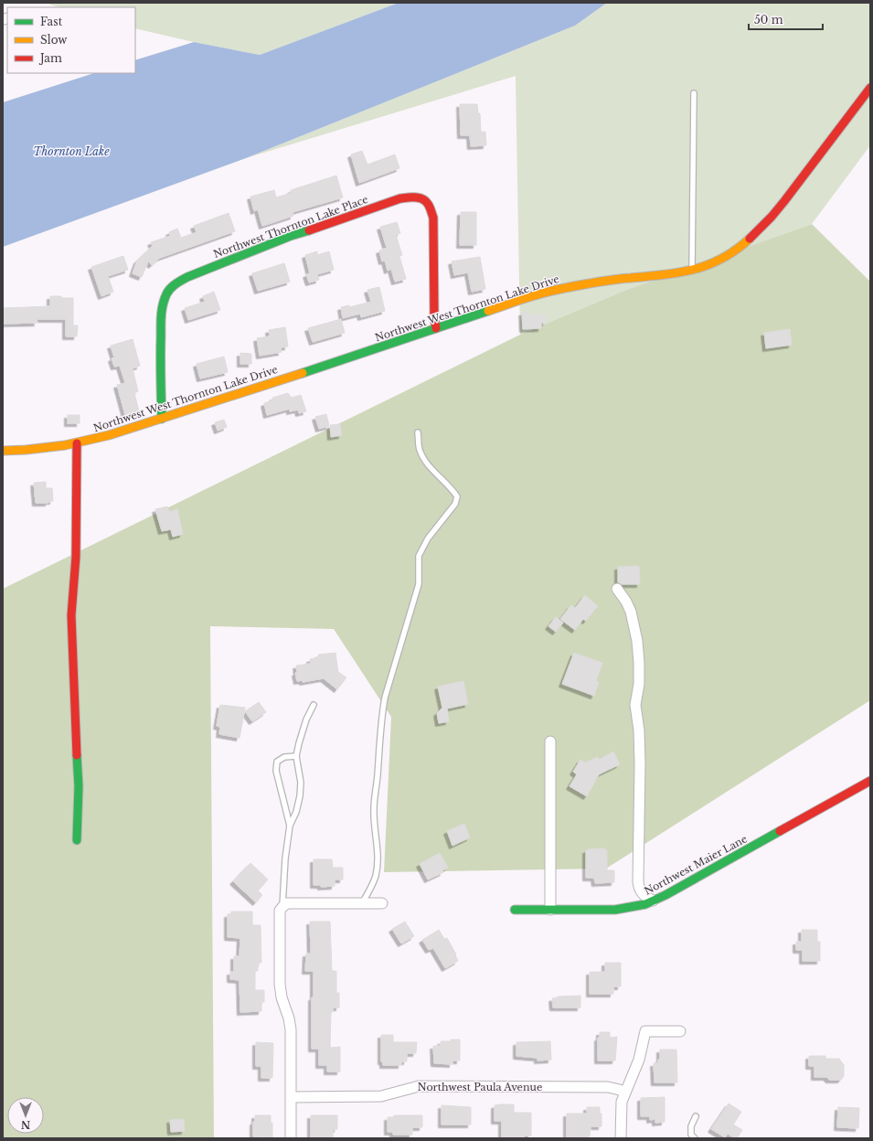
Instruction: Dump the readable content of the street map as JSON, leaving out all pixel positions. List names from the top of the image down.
{
  "streets": {
    "street": [
      "Northwest Thornton Lake Place",
      "Northwest West Thornton Lake Drive",
      "Northwest Maier Lane",
      "Northwest Paula Avenue"
    ]
  },
  "crossings": [
    ["Northwest Thornton Lake Place", "Northwest West Thornton Lake Drive"]
  ],
  "water": ["Thornton Lake"],
  "legend": ["Fast", "Slow", "Jam"],
  "scale_bar": "50 m",
  "north": "bottom"
}
